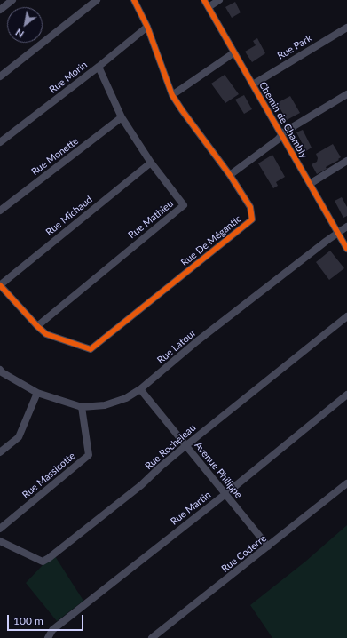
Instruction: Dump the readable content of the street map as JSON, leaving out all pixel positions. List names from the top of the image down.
{
  "streets": {
    "street": [
      "Rue Park",
      "Rue Morin",
      "Chemin de Chambly",
      "Rue Monette",
      "Rue Michaud",
      "Rue Mathieu",
      "Rue De Mégantic",
      "Rue Latour",
      "Rue Rocheleau",
      "Avenue Philippe",
      "Rue Massicotte",
      "Rue Martin",
      "Rue Coderre"
    ]
  },
  "crossings": [
    ["Rue Park", "Chemin de Chambly"],
    ["Rue Morin", "Rue Mathieu"],
    ["Rue Morin", "Rue De Mégantic"],
    ["Chemin de Chambly", "Rue Latour"],
    ["Rue Monette", "Rue Mathieu"],
    ["Rue Michaud", "Rue Mathieu"],
    ["Rue Michaud", "Rue De Mégantic"],
    ["Rue Mathieu", "Rue De Mégantic"],
    ["Rue Latour", "Avenue Philippe"],
    ["Rue Latour", "Rue Massicotte"],
    ["Rue Rocheleau", "Avenue Philippe"],
    ["Avenue Philippe", "Rue Martin"],
    ["Avenue Philippe", "Rue Coderre"]
  ],
  "scale_bar": "100 m",
  "north": "bottom left"
}
